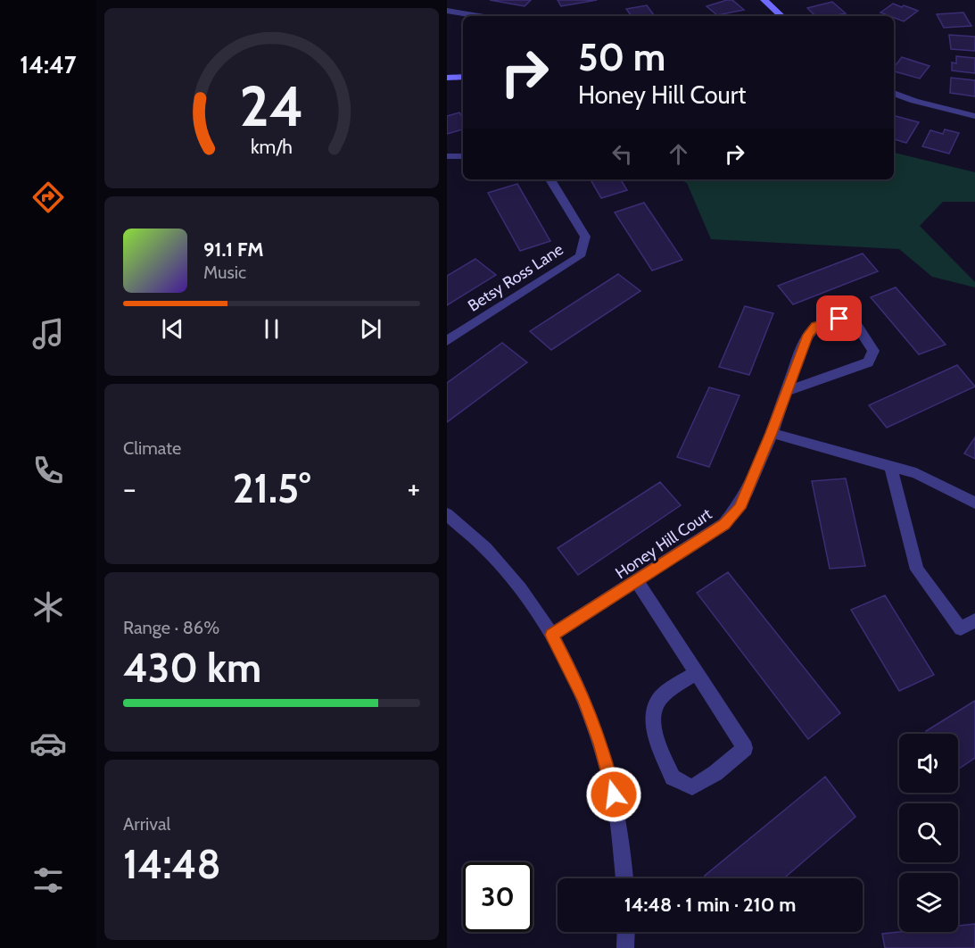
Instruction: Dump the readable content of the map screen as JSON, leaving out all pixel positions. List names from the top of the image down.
{
  "streets": {
    "street": ["Betsy Ross Lane", "Honey Hill Court"]
  },
  "page": {
    "tabs": "14:47",
    "turn": ["50 m", "Honey Hill Court"],
    "song": ["91.1 FM", "Music"],
    "tile": [
      "Climate",
      ["Range · 86%", "430 km"],
      ["Arrival", "14:48"]
    ],
    "heat": ["−", "21.5°", "+"],
    "limit": "30",
    "trip": "14:48 · 1 min · 210 m",
    "gauge": ["24", "km/h"]
  }
}
